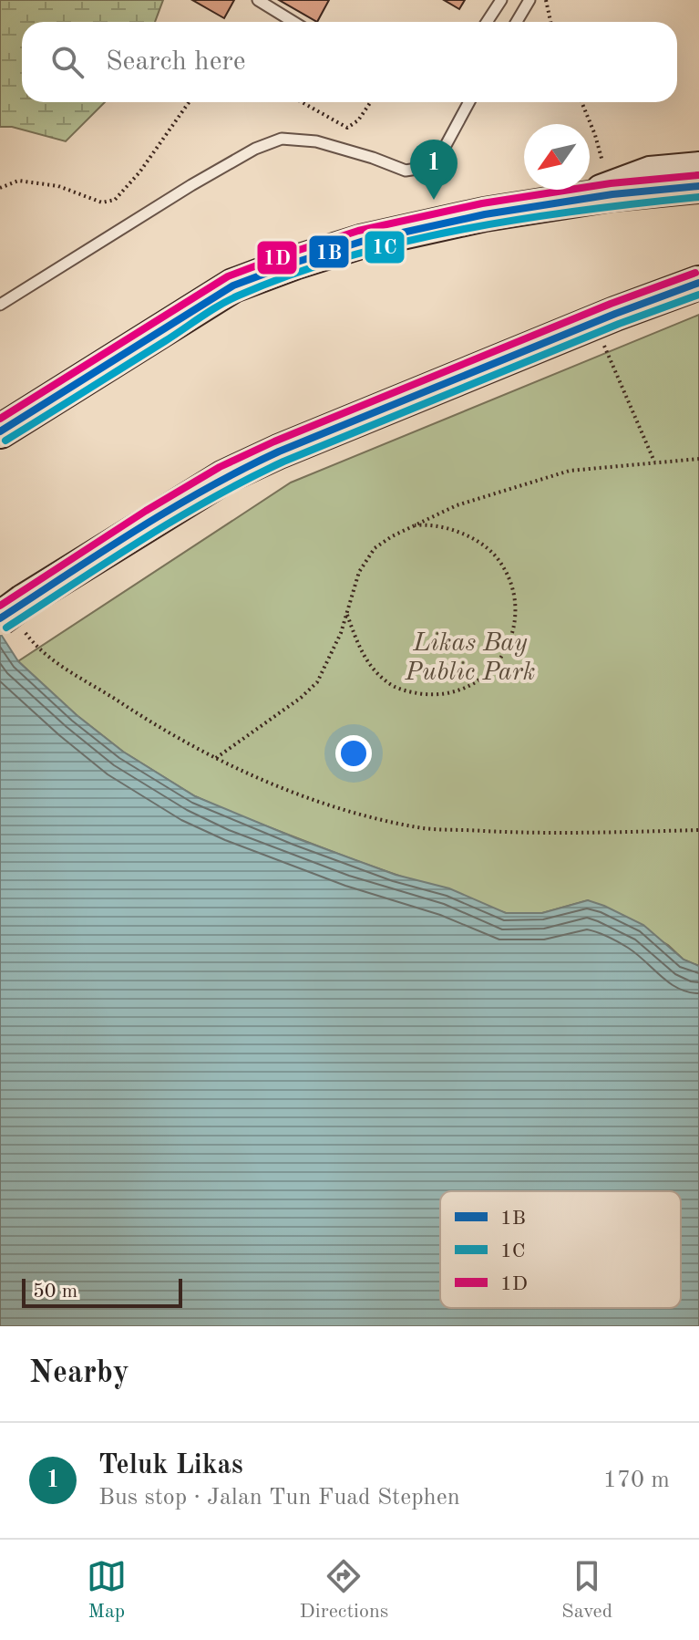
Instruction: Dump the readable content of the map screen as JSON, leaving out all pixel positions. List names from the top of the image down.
{
  "parks": ["Likas Bay Public Park"],
  "lines": ["transit line 1D", "transit line 1B", "transit line 1C"],
  "legend": ["1B", "1C", "1D"],
  "scale_bar": "50 m",
  "north": "bottom left",
  "page": {
    "search": "Search here",
    "pins": "1",
    "scale": "50 m",
    "heading": "Nearby",
    "list": [
      {
        "mark": "1",
        "name": "Teluk Likas",
        "note": "Bus stop · Jalan Tun Fuad Stephen",
        "value": "170 m"
      }
    ],
    "nav": ["Map", "Directions", "Saved"]
  }
}
